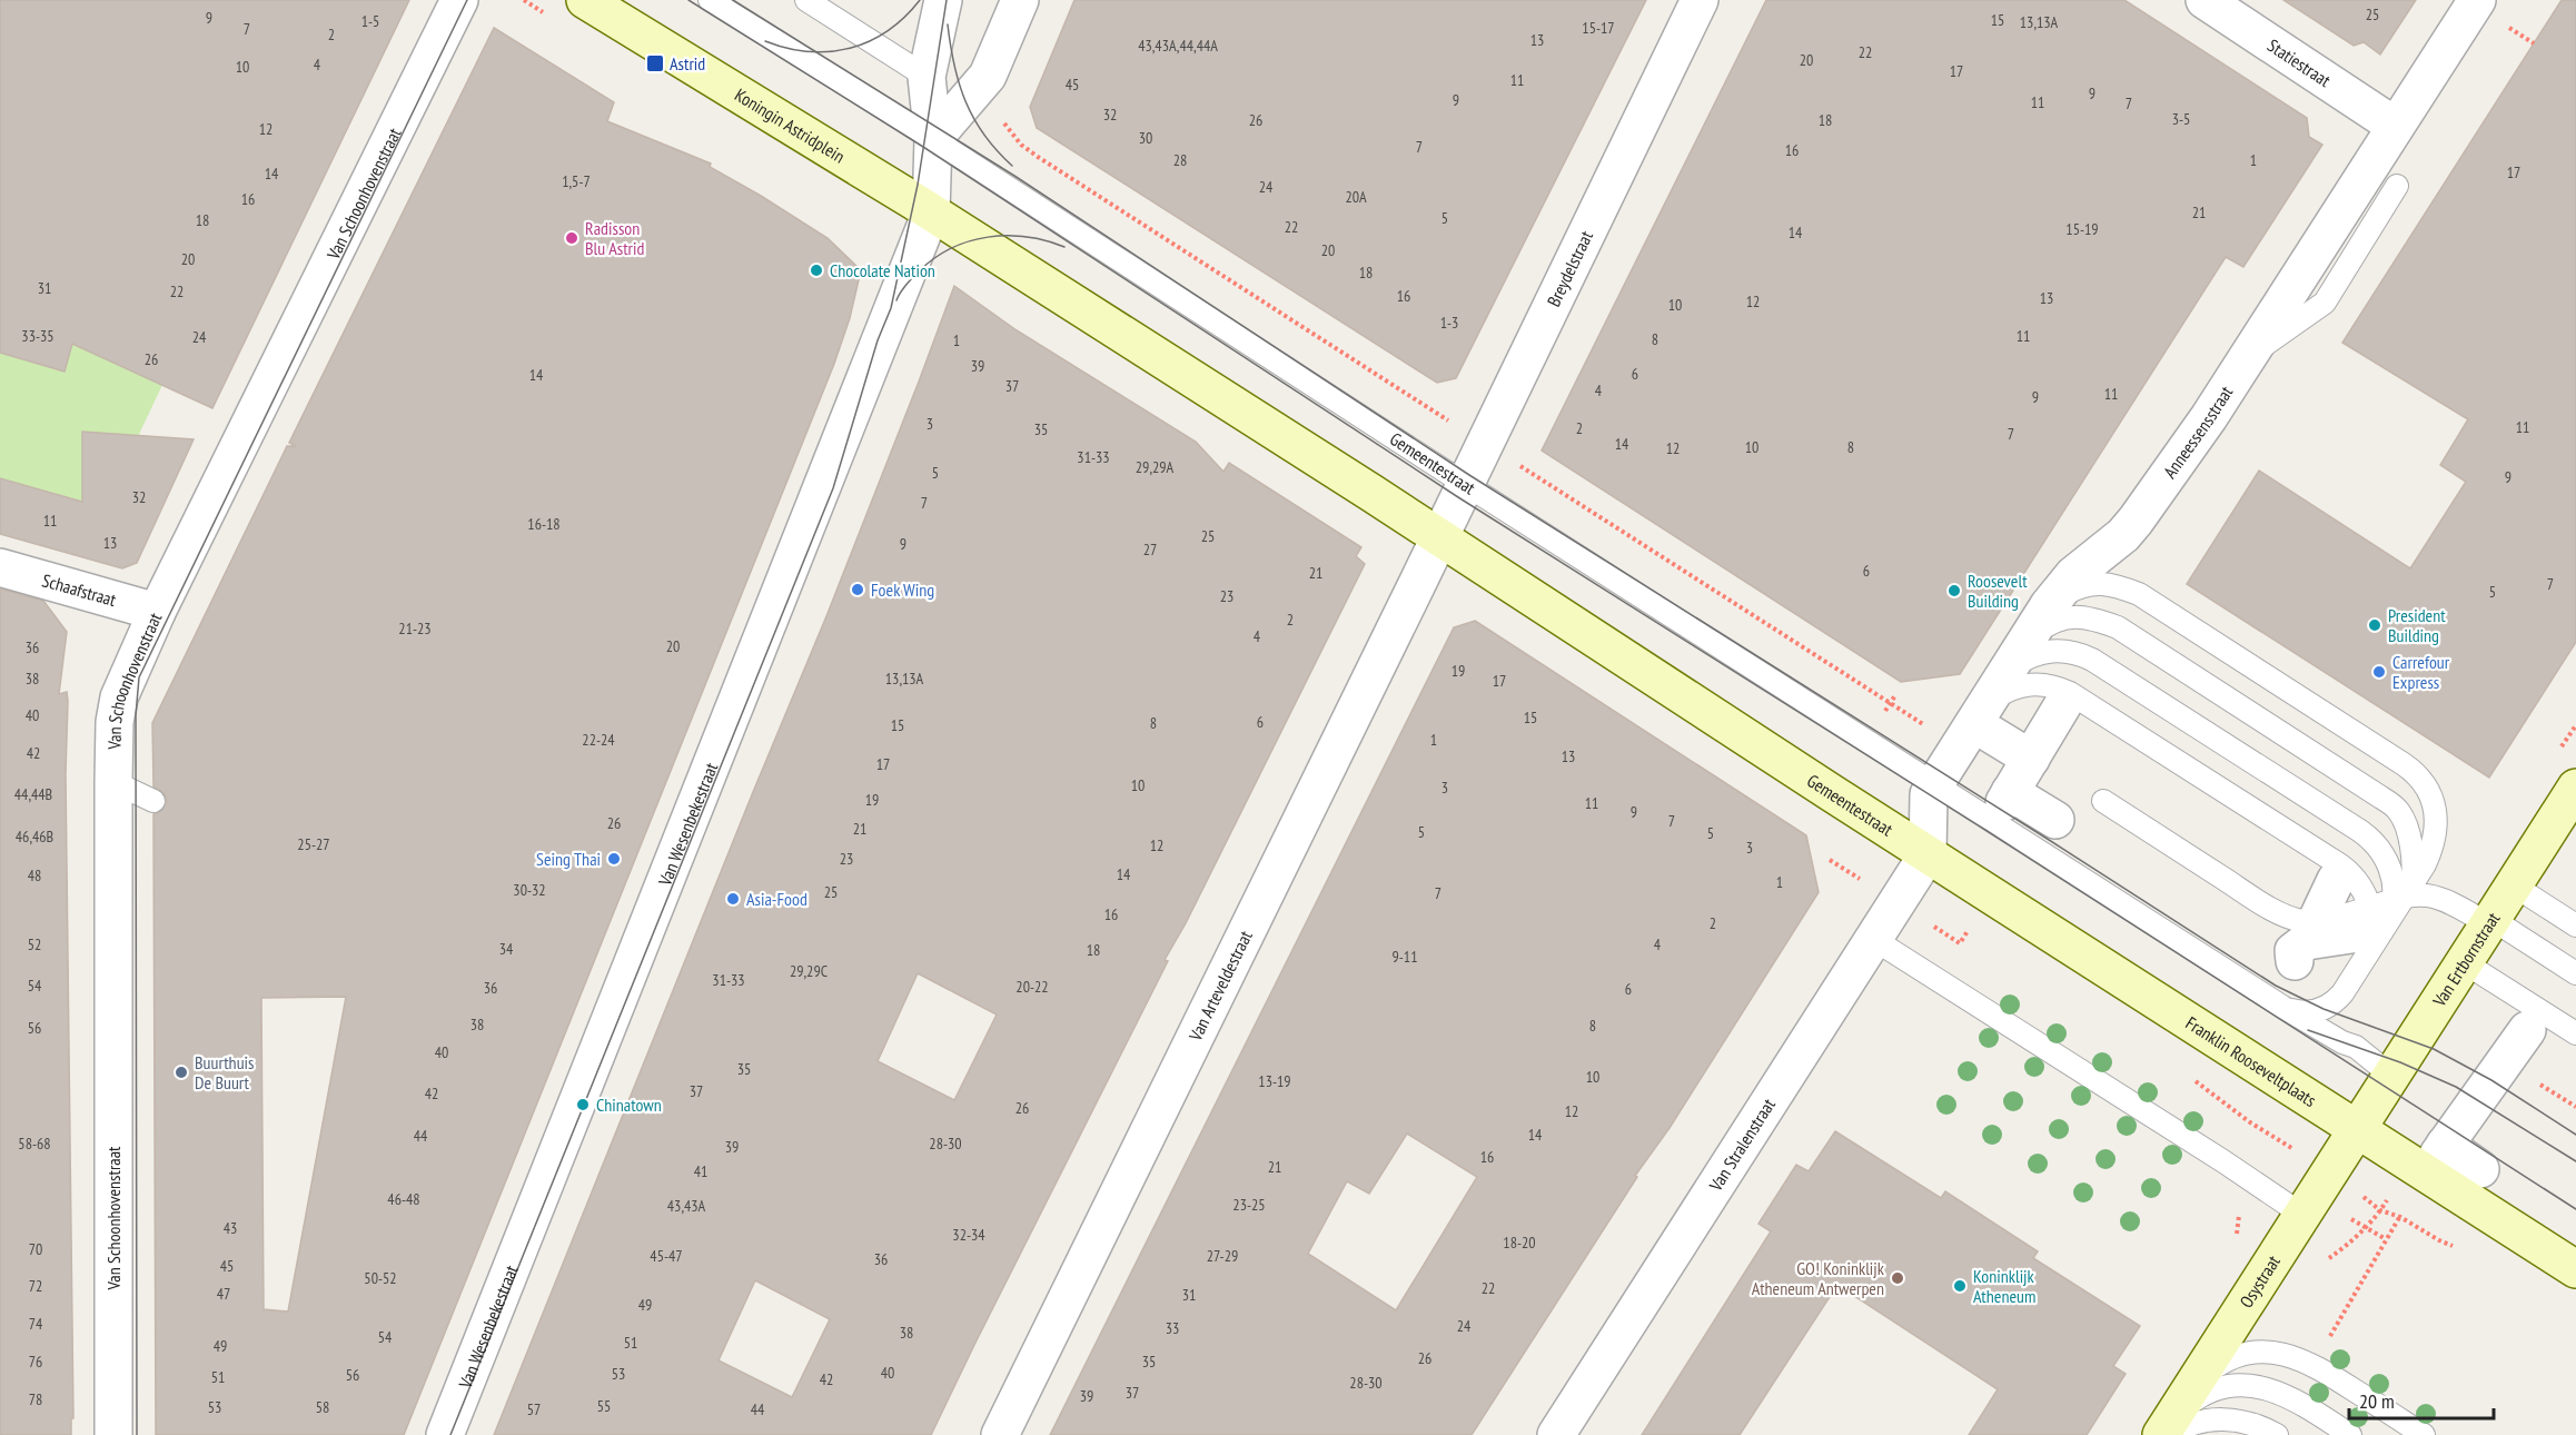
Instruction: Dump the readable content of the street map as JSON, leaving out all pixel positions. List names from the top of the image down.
{
  "streets": {
    "main road": [
      "Koningin Astridplein",
      "Gemeentestraat",
      "Van Ertbornstraat",
      "Franklin Rooseveltplaats",
      "Osystraat"
    ],
    "street": [
      "Statiestraat",
      "Van Schoonhovenstraat",
      "Breydelstraat",
      "Anneessensstraat",
      "Schaafstraat",
      "Van Wesenbekestraat",
      "Van Arteveldestraat",
      "Van Stralenstraat"
    ]
  },
  "crossings": [
    ["Statiestraat", "Anneessensstraat"],
    ["Koningin Astridplein", "Gemeentestraat"],
    ["Koningin Astridplein", "Van Wesenbekestraat"],
    ["Van Schoonhovenstraat", "Schaafstraat"],
    ["Breydelstraat", "Gemeentestraat"],
    ["Breydelstraat", "Van Arteveldestraat"],
    ["Anneessensstraat", "Gemeentestraat"],
    ["Anneessensstraat", "Franklin Rooseveltplaats"],
    ["Anneessensstraat", "Van Stralenstraat"],
    ["Gemeentestraat", "Van Wesenbekestraat"],
    ["Gemeentestraat", "Van Arteveldestraat"],
    ["Gemeentestraat", "Franklin Rooseveltplaats"],
    ["Gemeentestraat", "Van Stralenstraat"],
    ["Van Ertbornstraat", "Franklin Rooseveltplaats"],
    ["Van Ertbornstraat", "Osystraat"],
    ["Franklin Rooseveltplaats", "Van Stralenstraat"],
    ["Franklin Rooseveltplaats", "Osystraat"]
  ],
  "places": {
    "transit": ["Astrid"],
    "other": [
      "Radisson Blu Astrid",
      "Chocolate Nation",
      "Foek Wing",
      "Roosevelt Building",
      "President Building",
      "Carrefour Express",
      "Seing Thai",
      "Asia-Food",
      "Buurthuis De Buurt",
      "Chinatown",
      "GO! Koninklijk Atheneum Antwerpen",
      "Koninklijk Atheneum"
    ]
  },
  "house_numbers": [
    "25",
    "9",
    "15",
    "1-5",
    "13,13A",
    "15-17",
    "7",
    "2",
    "13",
    "43,43A,44,44A",
    "22",
    "20",
    "4",
    "10",
    "17",
    "11",
    "45",
    "9",
    "9",
    "11",
    "7",
    "32",
    "3-5",
    "26",
    "18",
    "12",
    "30",
    "7",
    "16",
    "28",
    "1",
    "17",
    "14",
    "1,5-7",
    "24",
    "20A",
    "16",
    "21",
    "5",
    "18",
    "22",
    "15-19",
    "14",
    "20",
    "20",
    "18",
    "31",
    "22",
    "16",
    "13",
    "12",
    "10",
    "1-3",
    "33-35",
    "11",
    "24",
    "8",
    "1",
    "26",
    "39",
    "6",
    "14",
    "37",
    "4",
    "11",
    "9",
    "3",
    "11",
    "2",
    "35",
    "7",
    "14",
    "10",
    "8",
    "12",
    "31-33",
    "29,29A",
    "5",
    "9",
    "32",
    "7",
    "11",
    "16-18",
    "25",
    "13",
    "9",
    "27",
    "6",
    "21",
    "7",
    "5",
    "23",
    "2",
    "21-23",
    "4",
    "20",
    "36",
    "19",
    "38",
    "13,13A",
    "17",
    "40",
    "15",
    "6",
    "8",
    "15",
    "22-24",
    "1",
    "42",
    "13",
    "17",
    "10",
    "3",
    "44,44B",
    "19",
    "11",
    "9",
    "7",
    "26",
    "21",
    "5",
    "5",
    "46,46B",
    "25-27",
    "12",
    "3",
    "23",
    "14",
    "48",
    "1",
    "30-32",
    "25",
    "7",
    "16",
    "2",
    "52",
    "4",
    "34",
    "18",
    "9-11",
    "29,29C",
    "31-33",
    "54",
    "20-22",
    "36",
    "6",
    "38",
    "8",
    "56",
    "40",
    "35",
    "10",
    "13-19",
    "37",
    "42",
    "26",
    "12",
    "14",
    "44",
    "58-68",
    "28-30",
    "39",
    "16",
    "21",
    "41",
    "46-48",
    "23-25",
    "43,43A",
    "43",
    "32-34",
    "18-20",
    "70",
    "45-47",
    "27-29",
    "36",
    "45",
    "50-52",
    "72",
    "22",
    "47",
    "31",
    "49",
    "74",
    "24",
    "33",
    "38",
    "54",
    "51",
    "49",
    "26",
    "76",
    "35",
    "40",
    "53",
    "56",
    "51",
    "42",
    "28-30",
    "37",
    "39",
    "78",
    "55",
    "53",
    "58",
    "57",
    "44"
  ],
  "scale_bar": "20 m"
}
